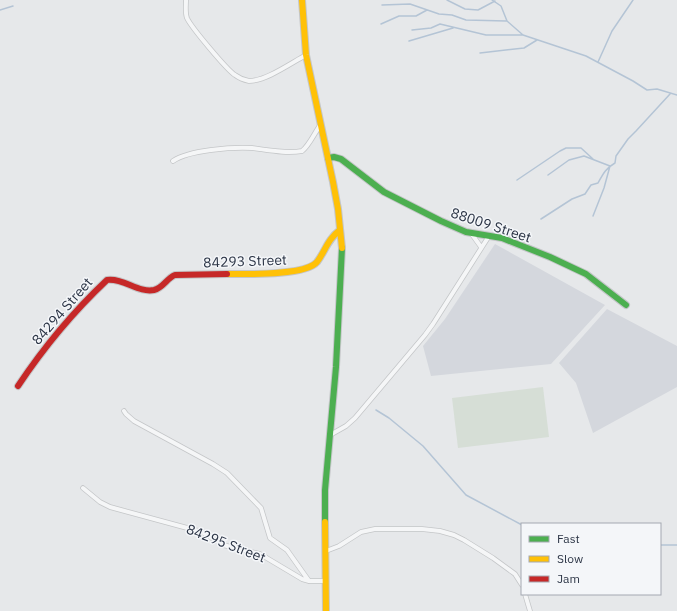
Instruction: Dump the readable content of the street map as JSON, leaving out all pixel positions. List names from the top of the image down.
{
  "streets": {
    "street": [
      "88009 Street",
      "84293 Street",
      "84294 Street",
      "84295 Street"
    ]
  },
  "crossings": [
    ["84293 Street", "84294 Street"]
  ],
  "legend": ["Fast", "Slow", "Jam"]
}
